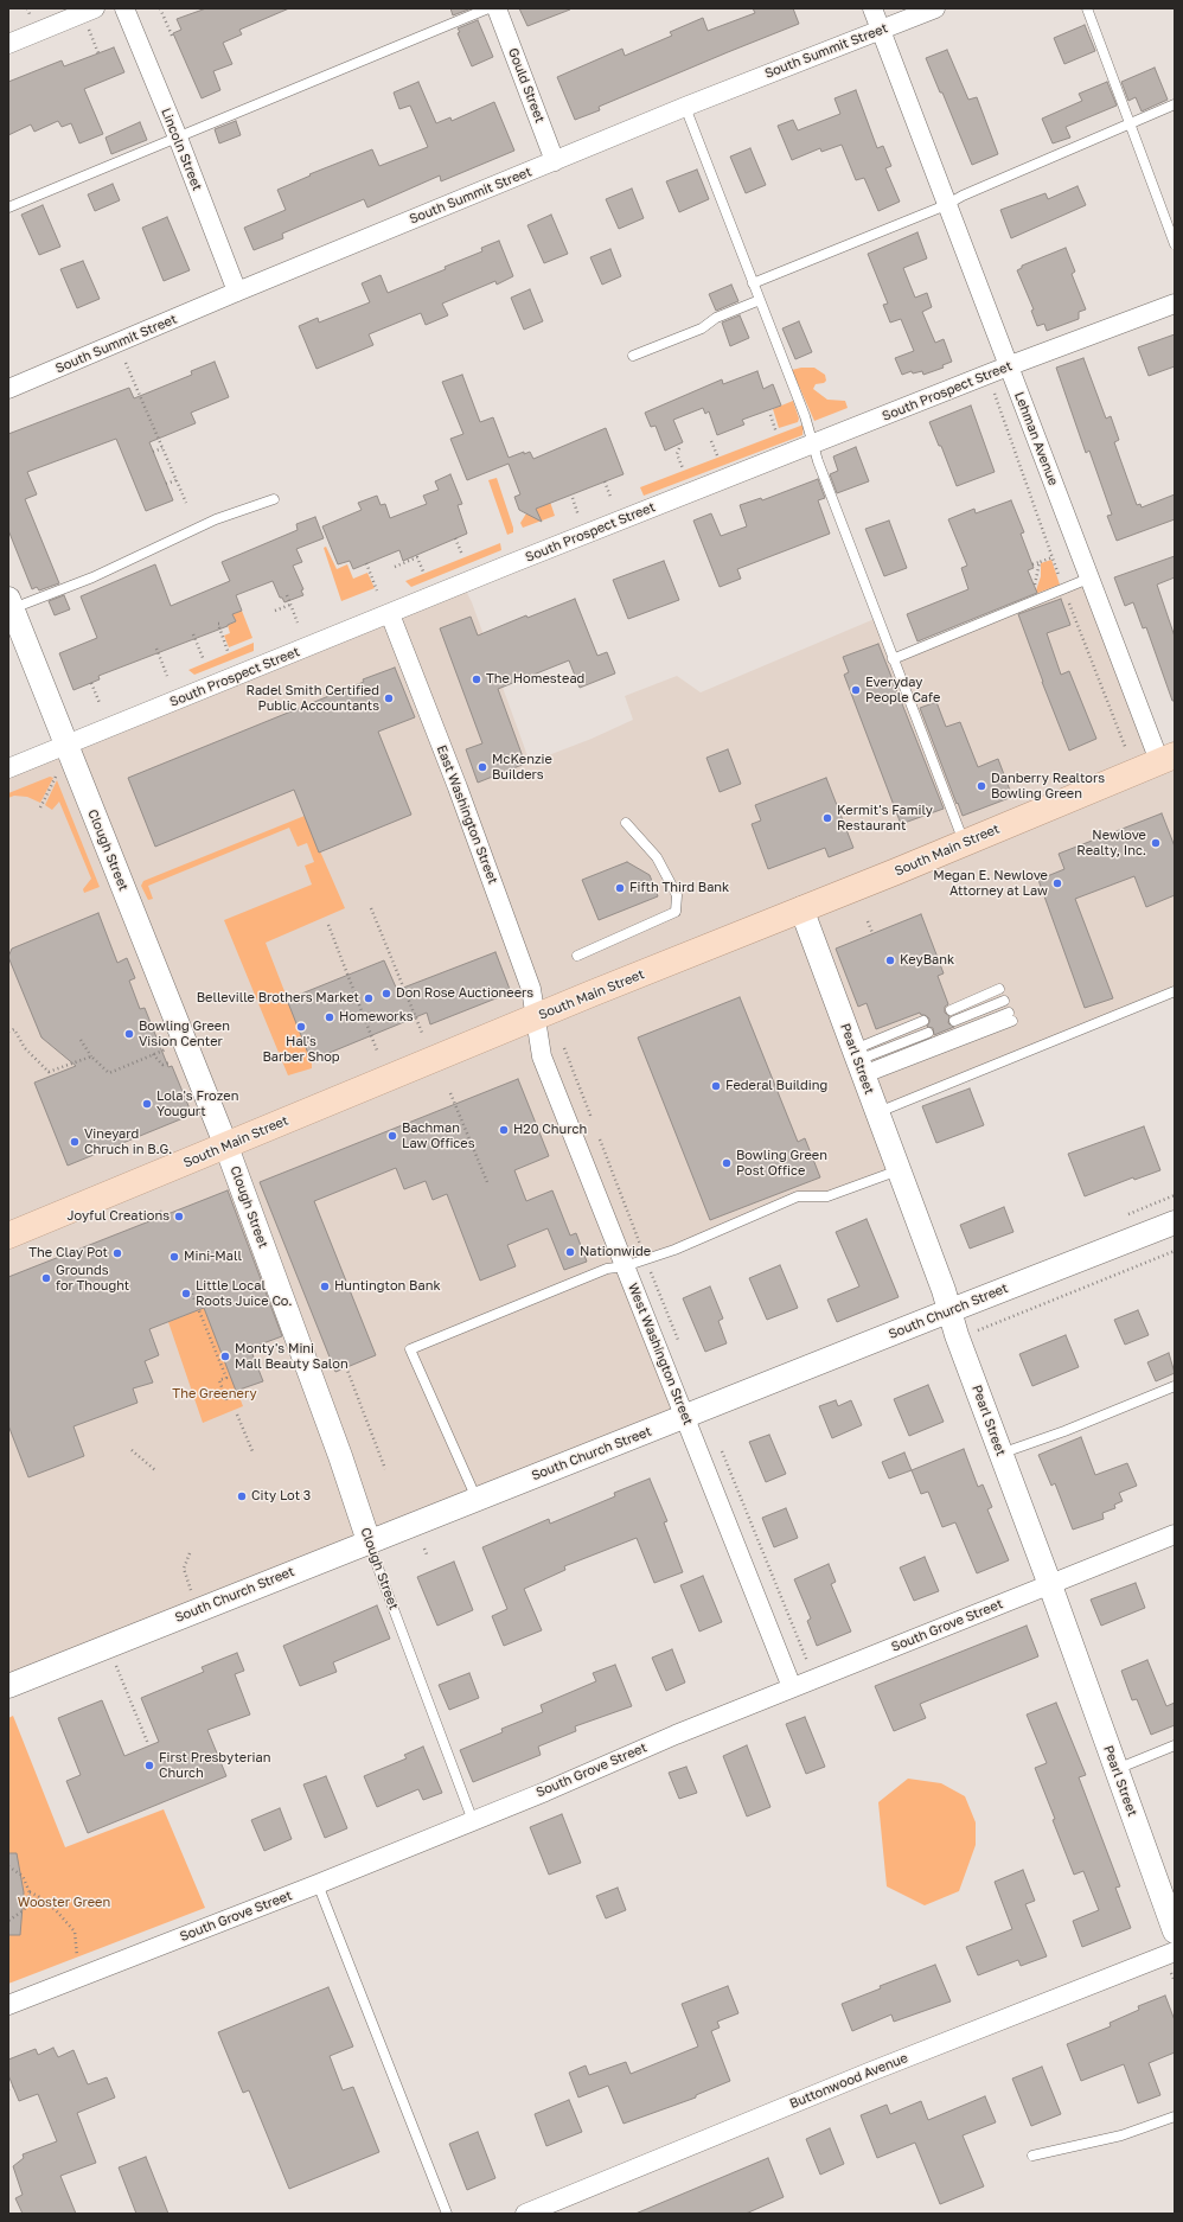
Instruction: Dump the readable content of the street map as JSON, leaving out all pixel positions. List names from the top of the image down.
{
  "streets": {
    "main road": ["South Main Street"],
    "street": [
      "South Summit Street",
      "Gould Street",
      "Lincoln Street",
      "South Prospect Street",
      "Lehman Avenue",
      "East Washington Street",
      "Clough Street",
      "Pearl Street",
      "South Church Street",
      "West Washington Street",
      "South Grove Street",
      "Buttonwood Avenue"
    ]
  },
  "crossings": [
    ["South Summit Street", "Gould Street"],
    ["South Summit Street", "Lincoln Street"],
    ["South Summit Street", "Lehman Avenue"],
    ["South Prospect Street", "Lehman Avenue"],
    ["South Prospect Street", "East Washington Street"],
    ["South Prospect Street", "Clough Street"],
    ["Lehman Avenue", "South Main Street"],
    ["East Washington Street", "South Main Street"],
    ["East Washington Street", "West Washington Street"],
    ["Clough Street", "South Main Street"],
    ["Clough Street", "South Church Street"],
    ["Clough Street", "South Grove Street"],
    ["South Main Street", "Pearl Street"],
    ["South Main Street", "West Washington Street"],
    ["Pearl Street", "South Church Street"],
    ["Pearl Street", "South Grove Street"],
    ["South Church Street", "West Washington Street"],
    ["West Washington Street", "South Grove Street"]
  ],
  "parks": ["The Greenery", "Wooster Green"],
  "places": [
    "The Homestead",
    "Everyday People Cafe",
    "Radel Smith Certified Public Accountants",
    "McKenzie Builders",
    "Danberry Realtors Bowling Green",
    "Kermit's Family Restaurant",
    "Newlove Realty, Inc.",
    "Megan E. Newlove Attorney at Law",
    "Fifth Third Bank",
    "KeyBank",
    "Don Rose Auctioneers",
    "Belleville Brothers Market",
    "Homeworks",
    "Hal's Barber Shop",
    "Bowling Green Vision Center",
    "Federal Building",
    "Lola's Frozen Yougurt",
    "H20 Church",
    "Bachman Law Offices",
    "Vineyard Chruch in B.G.",
    "Bowling Green Post Office",
    "Joyful Creations",
    "Nationwide",
    "The Clay Pot",
    "Mini-Mall",
    "Grounds for Thought",
    "Huntington Bank",
    "Little Local Roots Juice Co.",
    "Monty's Mini Mall Beauty Salon",
    "City Lot 3",
    "First Presbyterian Church"
  ]
}
